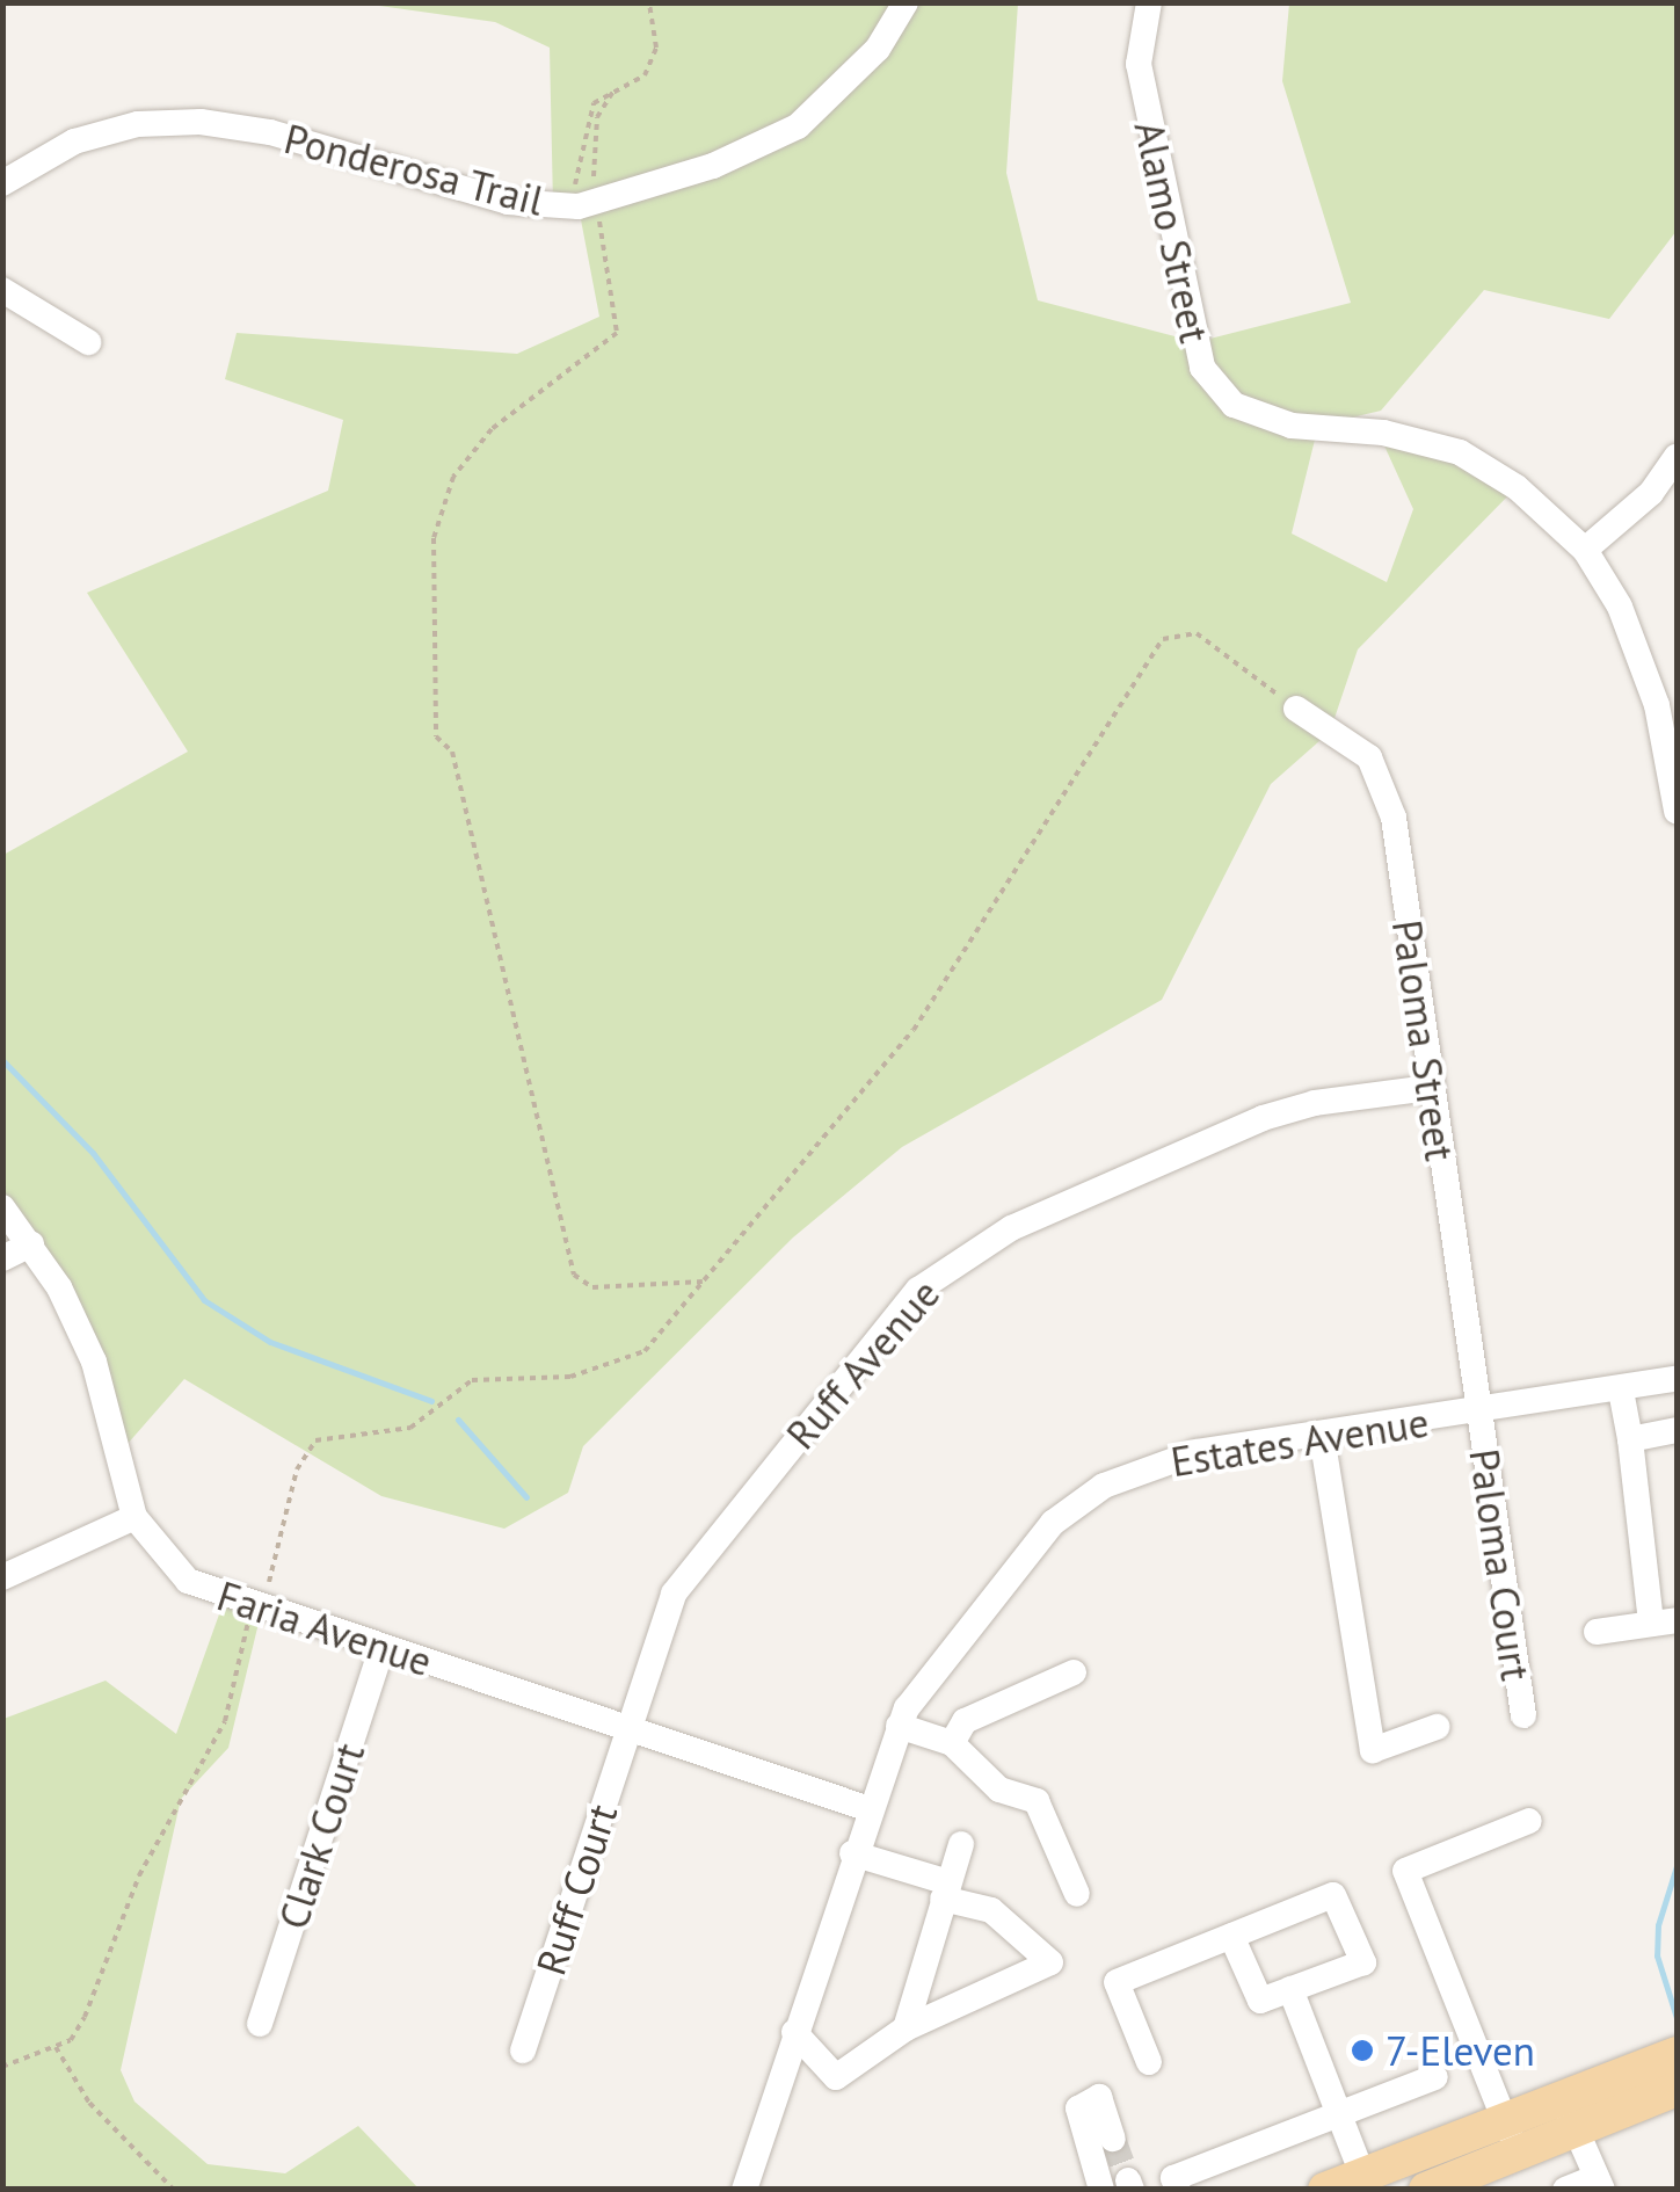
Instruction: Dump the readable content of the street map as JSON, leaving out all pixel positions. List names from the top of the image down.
{
  "streets": {
    "street": [
      "Ponderosa Trail",
      "Alamo Street",
      "Paloma Street",
      "Ruff Avenue",
      "Estates Avenue",
      "Paloma Court",
      "Faria Avenue",
      "Clark Court",
      "Ruff Court"
    ]
  },
  "crossings": [
    ["Paloma Street", "Ruff Avenue"],
    ["Paloma Street", "Estates Avenue"],
    ["Paloma Street", "Paloma Court"],
    ["Ruff Avenue", "Faria Avenue"],
    ["Ruff Avenue", "Ruff Court"],
    ["Estates Avenue", "Paloma Court"],
    ["Estates Avenue", "Faria Avenue"],
    ["Faria Avenue", "Clark Court"],
    ["Faria Avenue", "Ruff Court"]
  ],
  "places": ["7-Eleven"]
}
